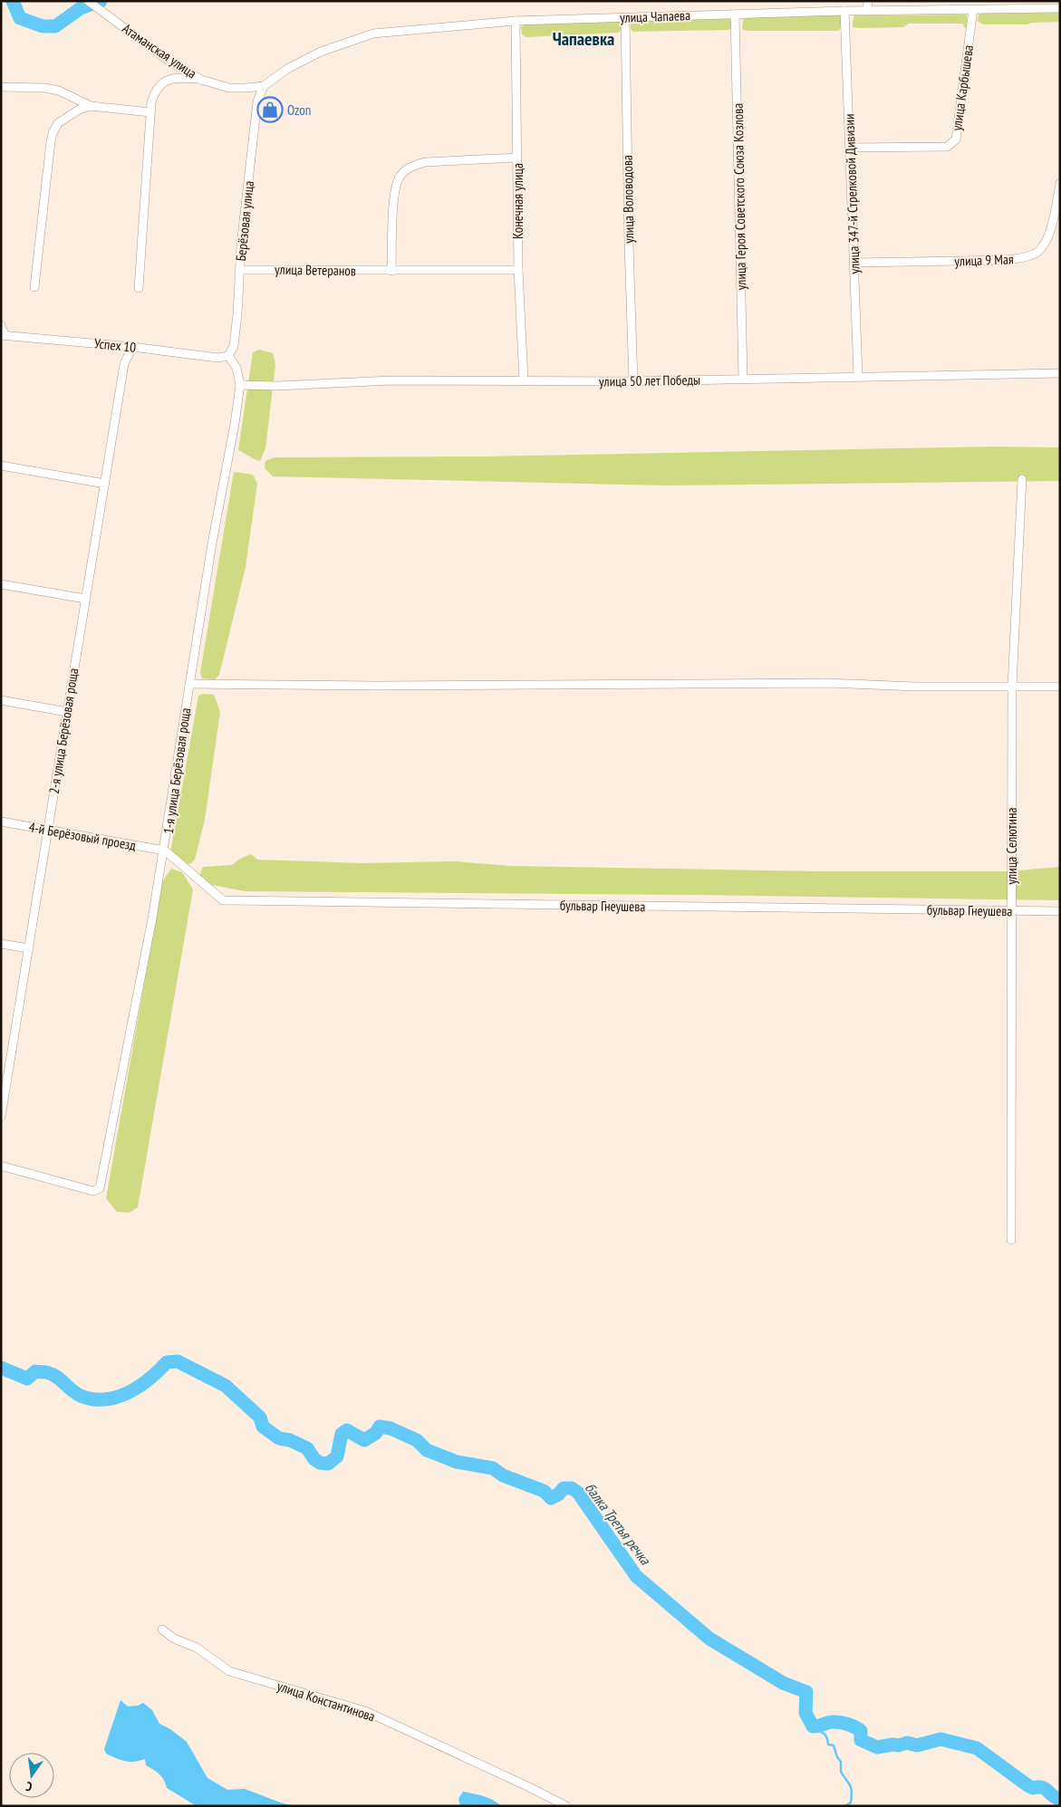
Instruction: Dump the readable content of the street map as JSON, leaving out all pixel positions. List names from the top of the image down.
{
  "streets": {
    "street": [
      "улица Чапаева",
      "Атаманская улица",
      "улица Карбышева",
      "улица 347-й Стрелковой Дивизии",
      "улица Героя Советского Союза Козлова",
      "улица Воловодова",
      "Конечная улица",
      "Берёзовая улица",
      "улица 9 Мая",
      "улица Ветеранов",
      "Успех 10",
      "улица 50 лет Победы",
      "2-я улица Берёзовая роща",
      "1-я улица Берёзовая роща",
      "4-й Берёзовый проезд",
      "улица Селютина",
      "бульвар Гнеушева",
      "улица Константинова"
    ]
  },
  "crossings": [
    ["улица Чапаева", "Атаманская улица"],
    ["улица Чапаева", "улица Карбышева"],
    ["улица Чапаева", "улица 347-й Стрелковой Дивизии"],
    ["улица Чапаева", "улица Героя Советского Союза Козлова"],
    ["улица Чапаева", "улица Воловодова"],
    ["улица Чапаева", "Конечная улица"],
    ["улица Чапаева", "Берёзовая улица"],
    ["Атаманская улица", "Берёзовая улица"],
    ["улица Карбышева", "улица 347-й Стрелковой Дивизии"],
    ["улица 347-й Стрелковой Дивизии", "улица 9 Мая"],
    ["улица 347-й Стрелковой Дивизии", "улица 50 лет Победы"],
    ["улица Героя Советского Союза Козлова", "улица 50 лет Победы"],
    ["улица Воловодова", "улица 50 лет Победы"],
    ["Конечная улица", "улица Ветеранов"],
    ["Конечная улица", "улица 50 лет Победы"],
    ["Берёзовая улица", "улица Ветеранов"],
    ["Берёзовая улица", "Успех 10"],
    ["Берёзовая улица", "1-я улица Берёзовая роща"],
    ["Успех 10", "2-я улица Берёзовая роща"],
    ["Успех 10", "1-я улица Берёзовая роща"],
    ["улица 50 лет Победы", "1-я улица Берёзовая роща"],
    ["2-я улица Берёзовая роща", "4-й Берёзовый проезд"],
    ["1-я улица Берёзовая роща", "4-й Берёзовый проезд"],
    ["1-я улица Берёзовая роща", "бульвар Гнеушева"],
    ["4-й Берёзовый проезд", "бульвар Гнеушева"],
    ["улица Селютина", "бульвар Гнеушева"]
  ],
  "districts": ["Чапаевка"],
  "water": ["балка Третья речка"],
  "places": {
    "shop": ["Ozon"]
  },
  "north": "bottom"
}
